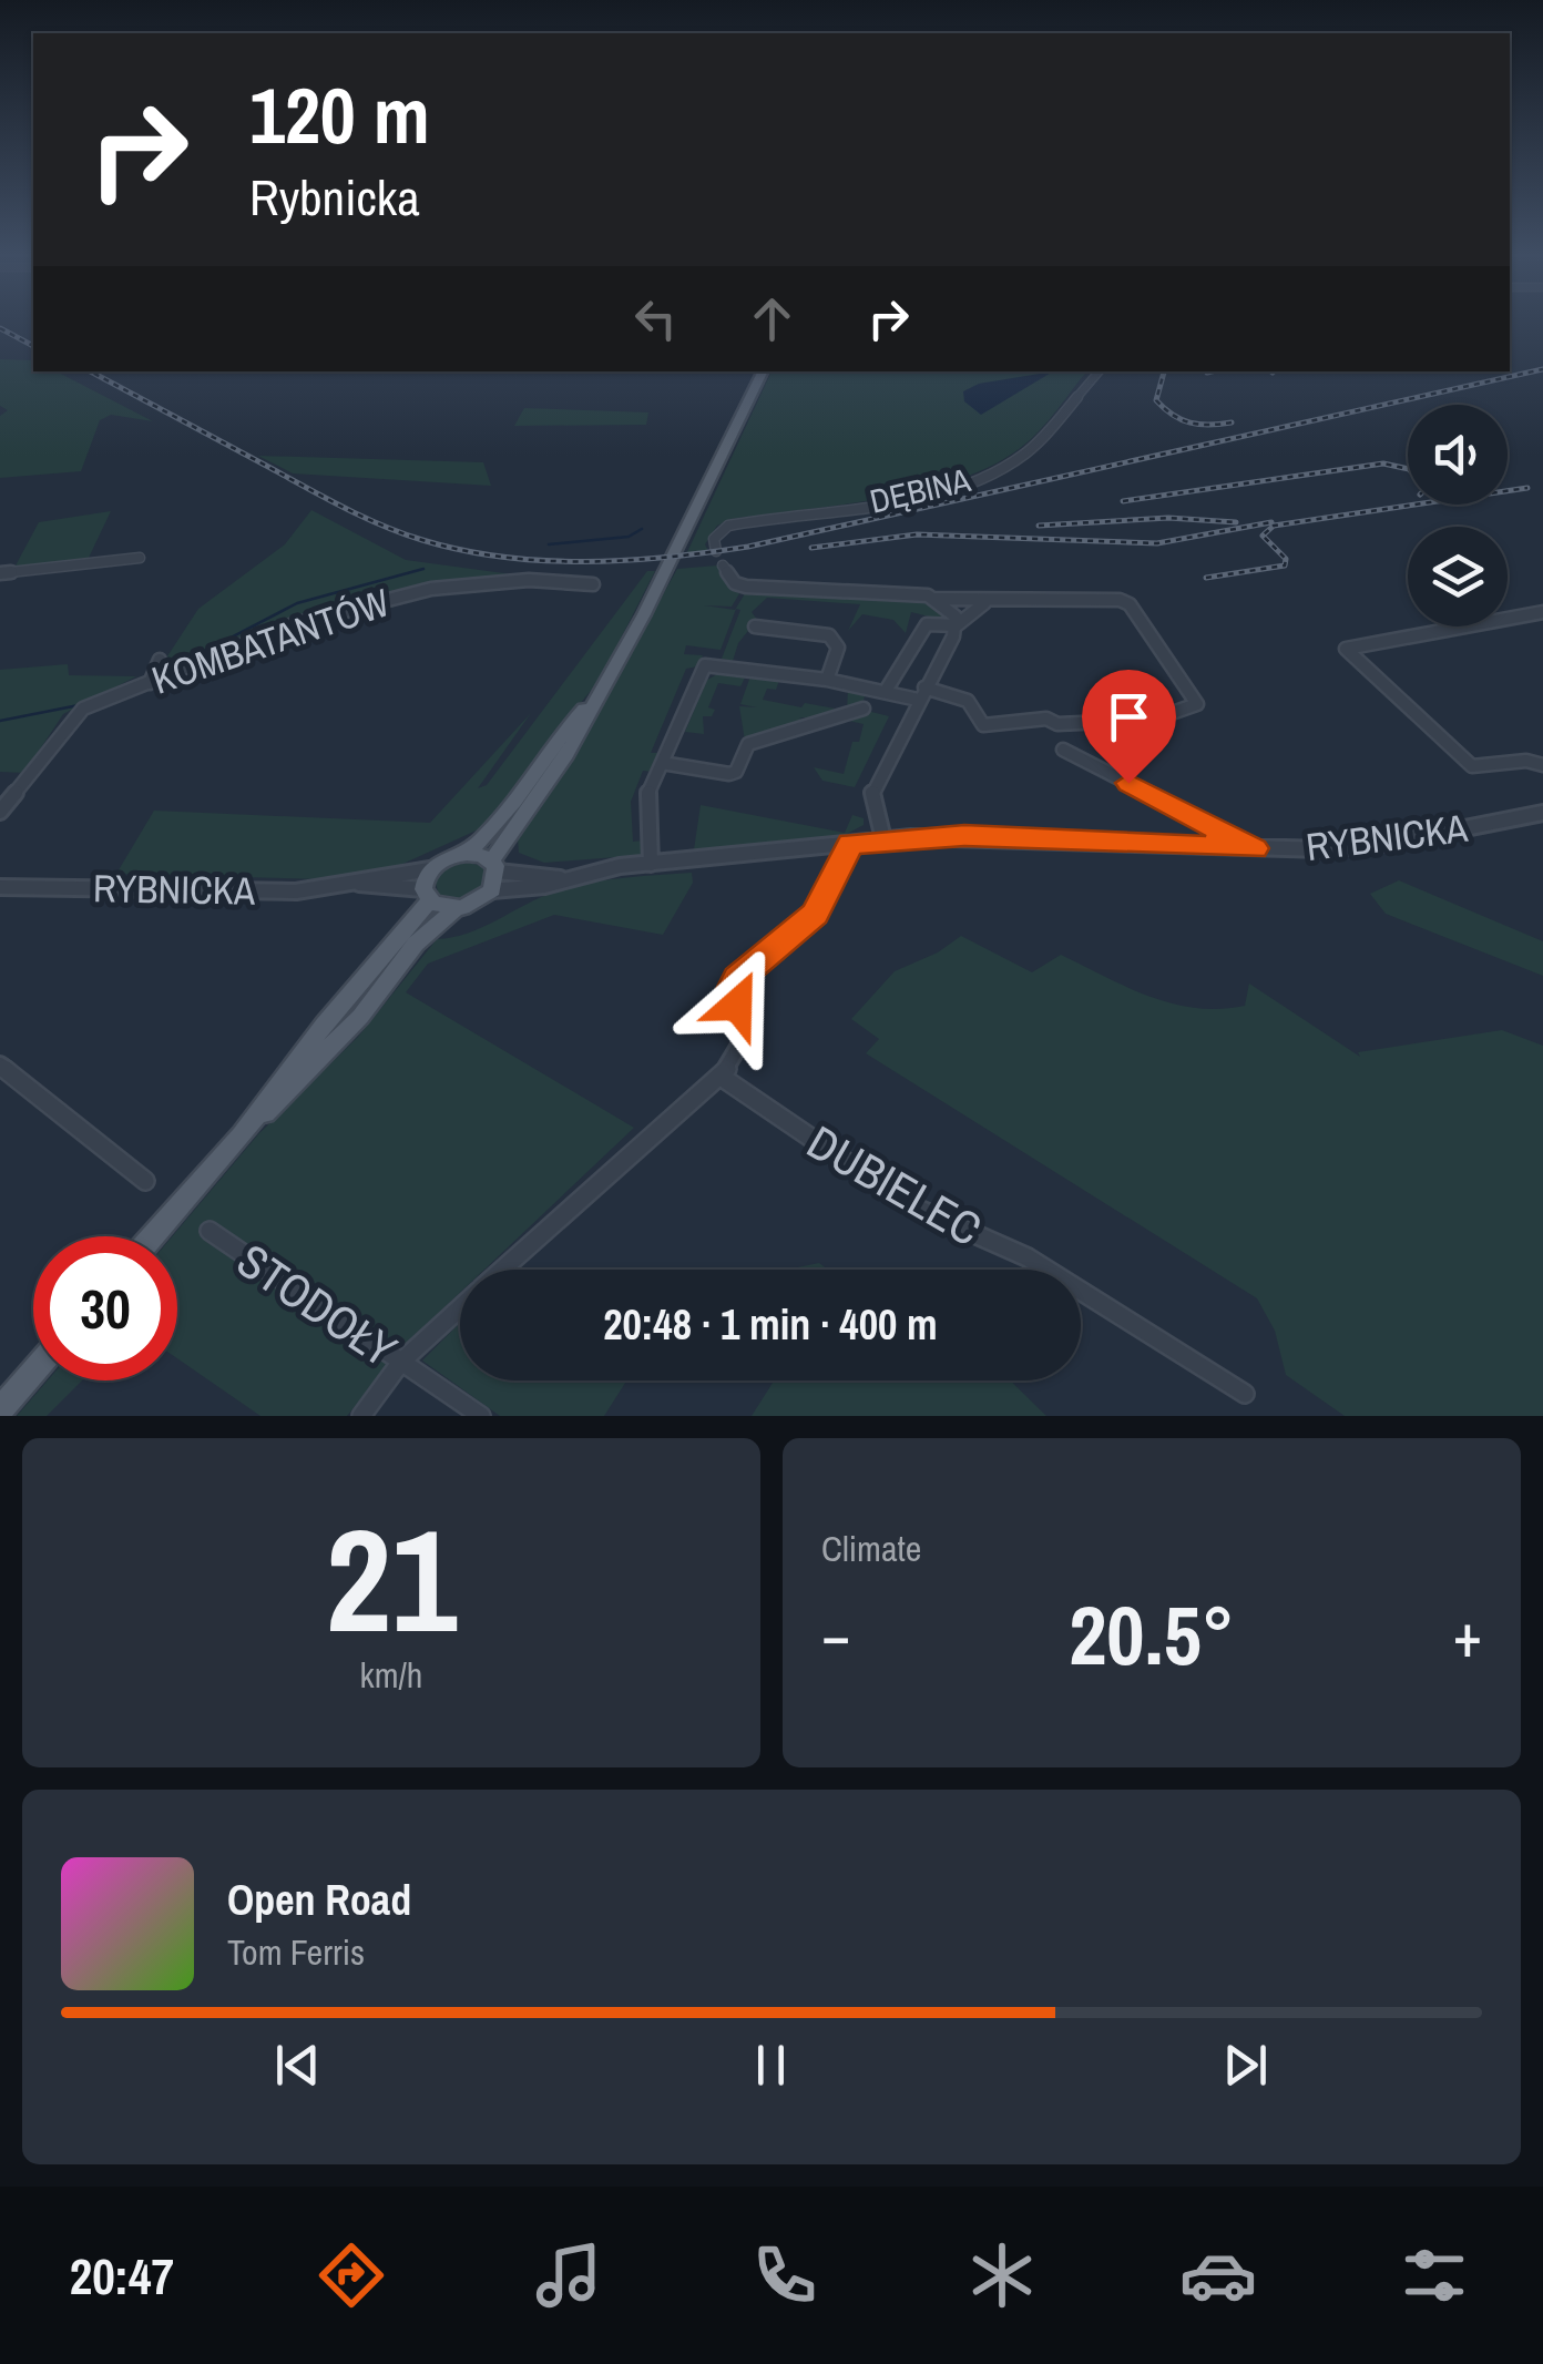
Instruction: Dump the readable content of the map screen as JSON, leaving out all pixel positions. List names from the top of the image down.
{
  "streets": {
    "street": [
      "DĘBINA",
      "KOMBATANTÓW",
      "RYBNICKA",
      "DUBIELEC",
      "STODOŁY"
    ]
  },
  "page": {
    "turn": ["120 m", "Rybnicka"],
    "limit": "30",
    "trip": "20:48 · 1 min · 400 m",
    "tile": [
      ["21", "km/h"],
      "Climate"
    ],
    "heat": ["−", "20.5°", "+"],
    "song": ["Open Road", "Tom Ferris"],
    "tabs": "20:47"
  }
}
